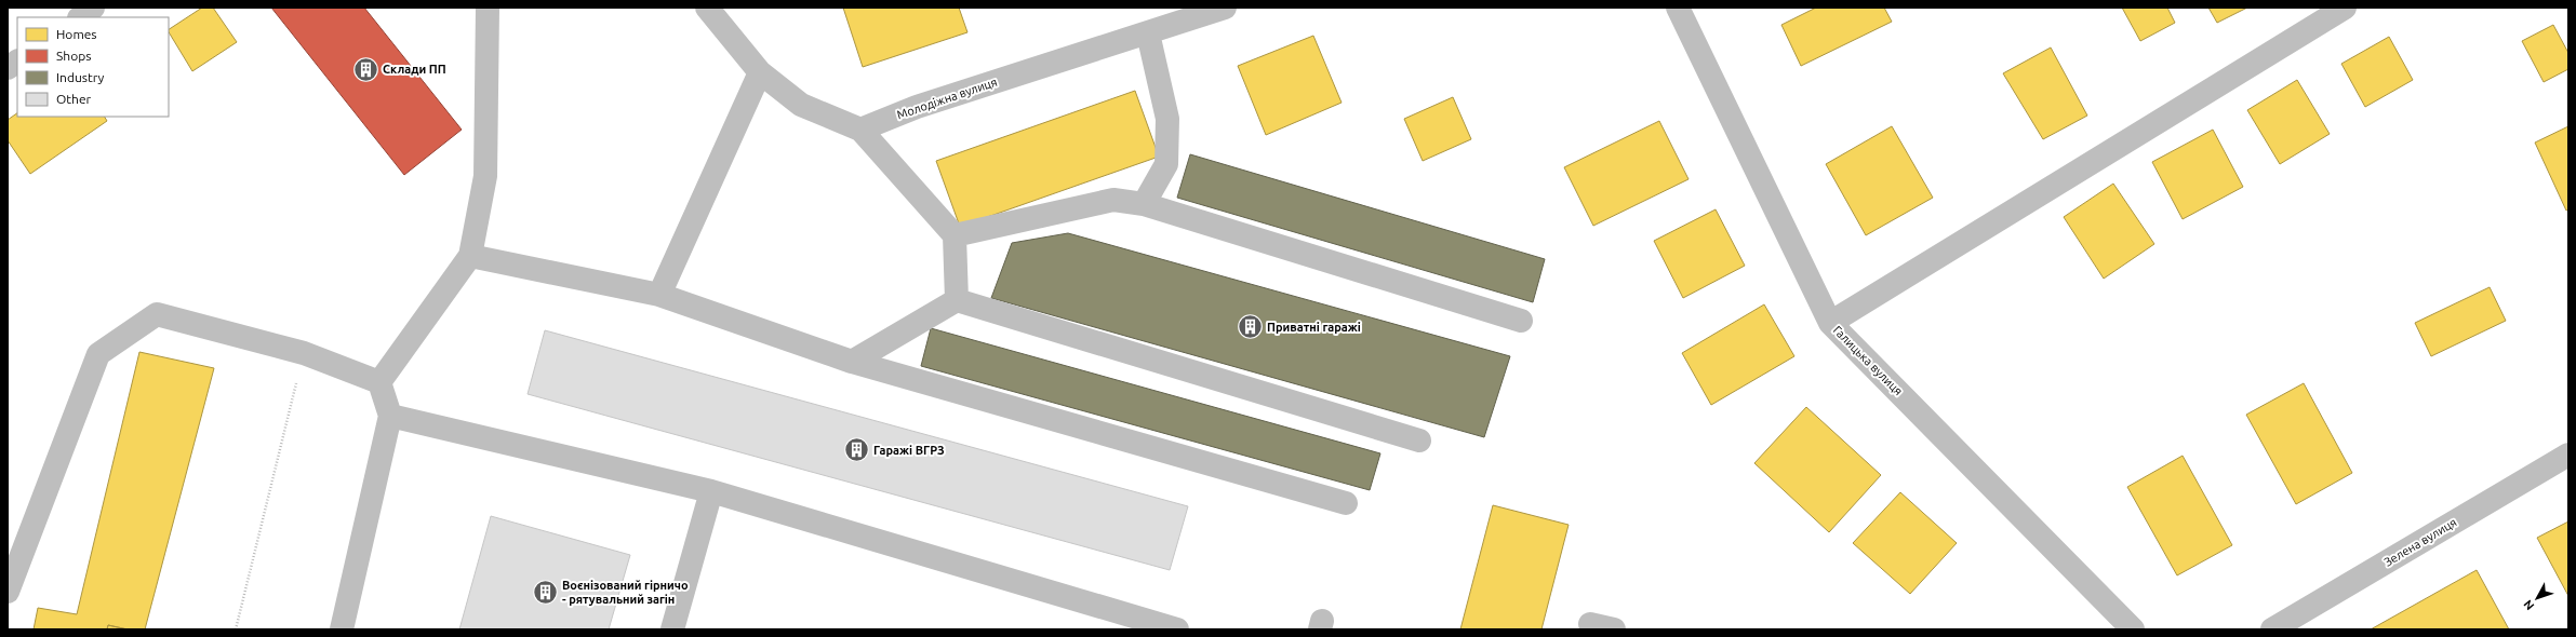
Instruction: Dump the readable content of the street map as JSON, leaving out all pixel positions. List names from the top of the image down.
{
  "streets": {
    "street": ["Молодіжна вулиця", "Галицька вулиця", "Зелена вулиця"]
  },
  "places": {
    "building": [
      "Склади ПП",
      "Приватні гаражі",
      "Гаражі ВГРЗ",
      "Воєнізований гірничо - рятувальний загін"
    ]
  },
  "legend": [
    "Homes",
    "Shops",
    "Industry",
    "Other"
  ],
  "north": "bottom left"
}
